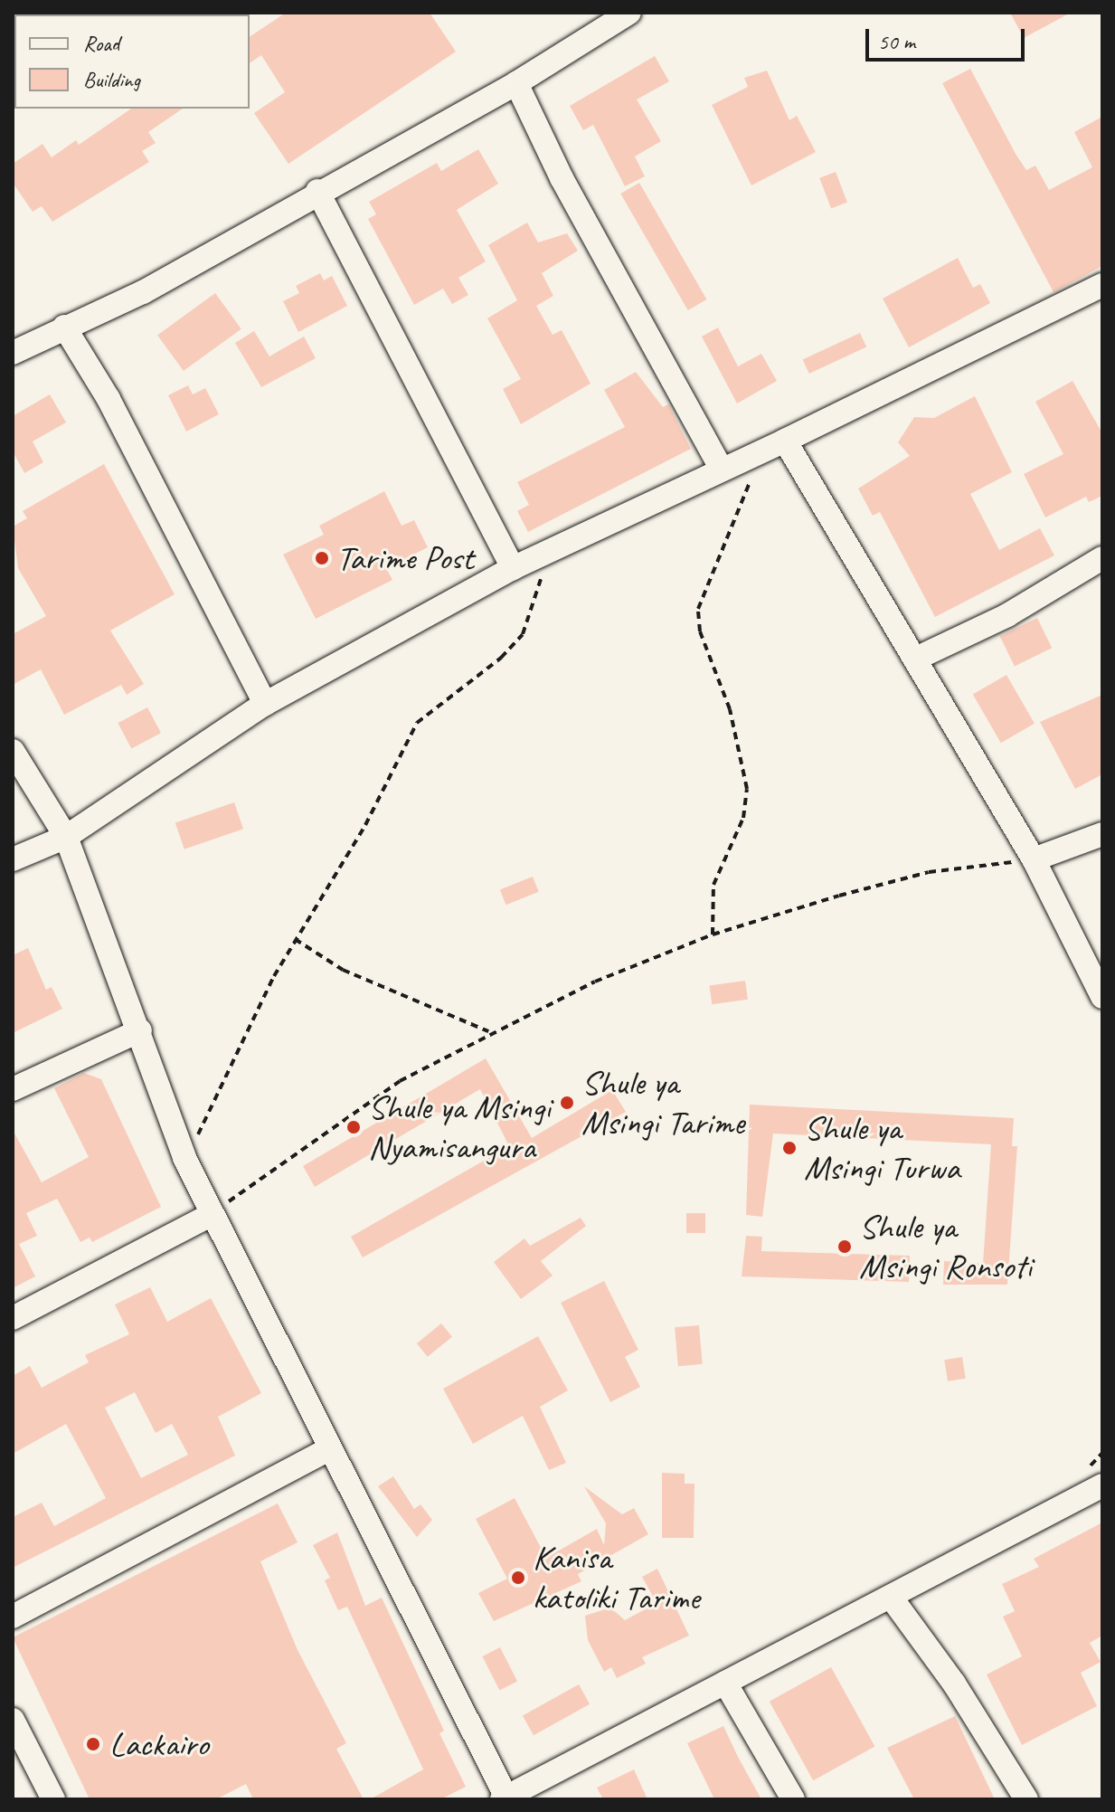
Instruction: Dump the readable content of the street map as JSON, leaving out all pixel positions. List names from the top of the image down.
{
  "places": [
    "Tarime Post",
    "Shule ya Msingi Tarime",
    "Shule ya Msingi Nyamisangura",
    "Shule ya Msingi Turwa",
    "Shule ya Msingi Ronsoti",
    "Kanisa katoliki Tarime",
    "Lackairo"
  ],
  "legend": ["Road", "Building"],
  "scale_bar": "50 m"
}
